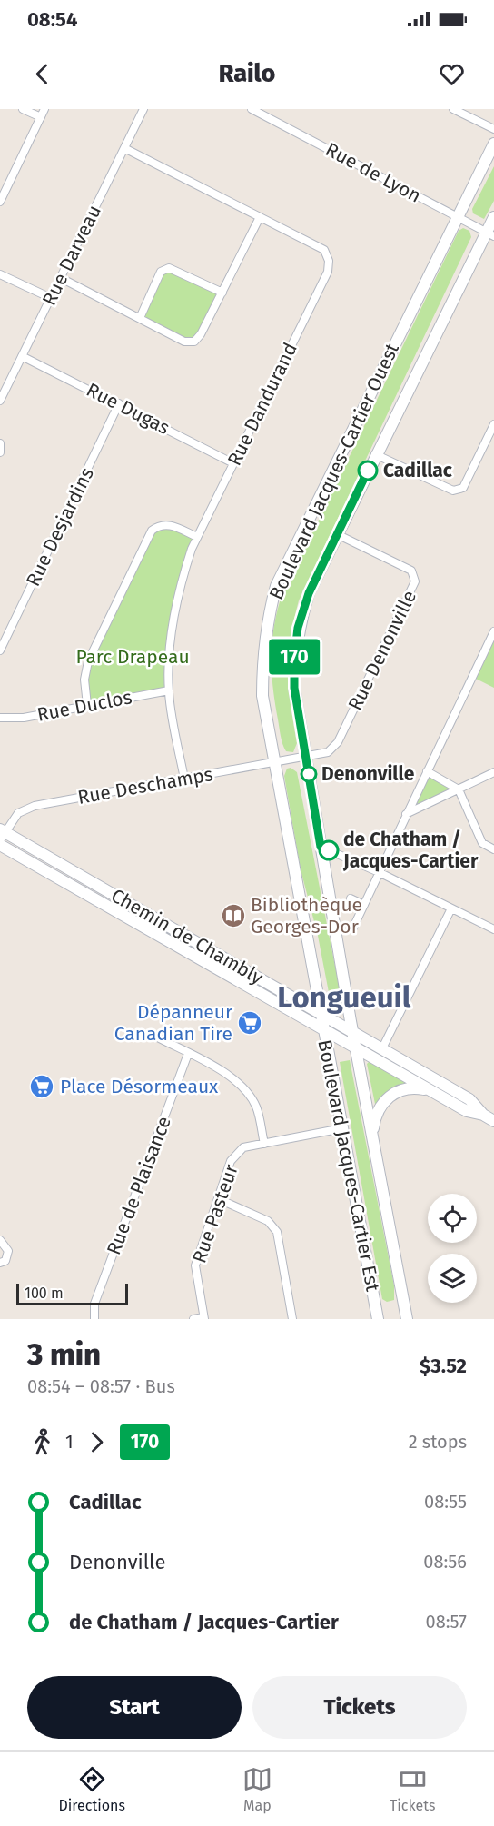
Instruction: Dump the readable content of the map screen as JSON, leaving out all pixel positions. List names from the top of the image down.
{
  "streets": {
    "main road": ["Boulevard Jacques-Cartier Ouest", "Chemin de Chambly", "Boulevard Jacques-Cartier Est"],
    "street": [
      "Rue de Lyon",
      "Rue Darveau",
      "Rue Dandurand",
      "Rue Dugas",
      "Rue Desjardins",
      "Rue Denonville",
      "Rue Duclos",
      "Rue Deschamps",
      "Rue de Plaisance",
      "Rue Pasteur"
    ]
  },
  "crossings": [
    ["Rue de Lyon", "Boulevard Jacques-Cartier Ouest"],
    ["Rue Darveau", "Rue Dandurand"],
    ["Rue Darveau", "Rue Dugas"],
    ["Rue Dandurand", "Rue Dugas"],
    ["Rue Dandurand", "Rue Duclos"],
    ["Rue Dandurand", "Rue Deschamps"],
    ["Rue Dugas", "Rue Desjardins"],
    ["Boulevard Jacques-Cartier Ouest", "Rue Denonville"],
    ["Boulevard Jacques-Cartier Ouest", "Rue Deschamps"],
    ["Boulevard Jacques-Cartier Ouest", "Chemin de Chambly"],
    ["Boulevard Jacques-Cartier Ouest", "Boulevard Jacques-Cartier Est"],
    ["Rue Denonville", "Rue Deschamps"],
    ["Rue Deschamps", "Chemin de Chambly"],
    ["Chemin de Chambly", "Boulevard Jacques-Cartier Est"],
    ["Boulevard Jacques-Cartier Est", "Rue Pasteur"]
  ],
  "districts": ["Longueuil"],
  "parks": ["Parc Drapeau"],
  "places": {
    "other": ["Cadillac", "Denonville", "de Chatham / Jacques-Cartier"],
    "library": ["Bibliothèque Georges-Dor"],
    "supermarket": ["Dépanneur Canadian Tire", "Place Désormeaux"]
  },
  "lines": ["bus line 170"],
  "scale_bar": "100 m",
  "page": {
    "status": "08:54",
    "header": "Railo",
    "on_map": "170",
    "scale": "100 m",
    "heading": ["3 min", "08:54 – 08:57 · Bus", "$3.52"],
    "legs": ["1", "170", "2 stops"],
    "list": [
      {
        "name": "Cadillac",
        "value": "08:55"
      },
      {
        "name": "Denonville",
        "value": "08:56"
      },
      {
        "name": "de Chatham / Jacques-Cartier",
        "value": "08:57"
      }
    ],
    "buttons": ["Start", "Tickets"],
    "tabs": ["Directions", "Map", "Tickets"]
  }
}
